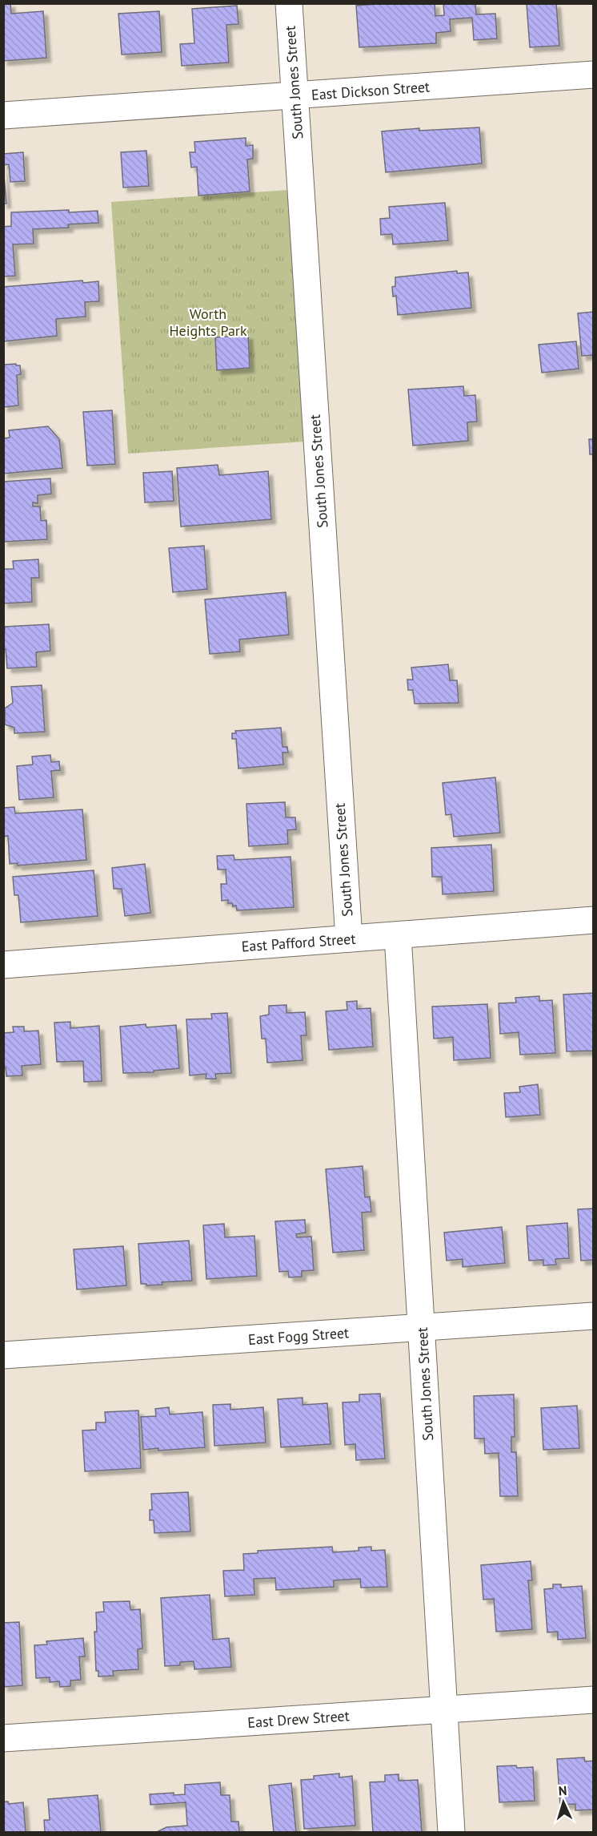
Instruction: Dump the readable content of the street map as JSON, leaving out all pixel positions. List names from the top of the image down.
{
  "streets": {
    "street": [
      "South Jones Street",
      "East Dickson Street",
      "East Pafford Street",
      "East Fogg Street",
      "East Drew Street"
    ]
  },
  "crossings": [
    ["South Jones Street", "East Dickson Street"],
    ["South Jones Street", "East Pafford Street"],
    ["South Jones Street", "East Fogg Street"],
    ["South Jones Street", "East Drew Street"]
  ],
  "parks": ["Worth Heights Park"],
  "north": "top"
}
